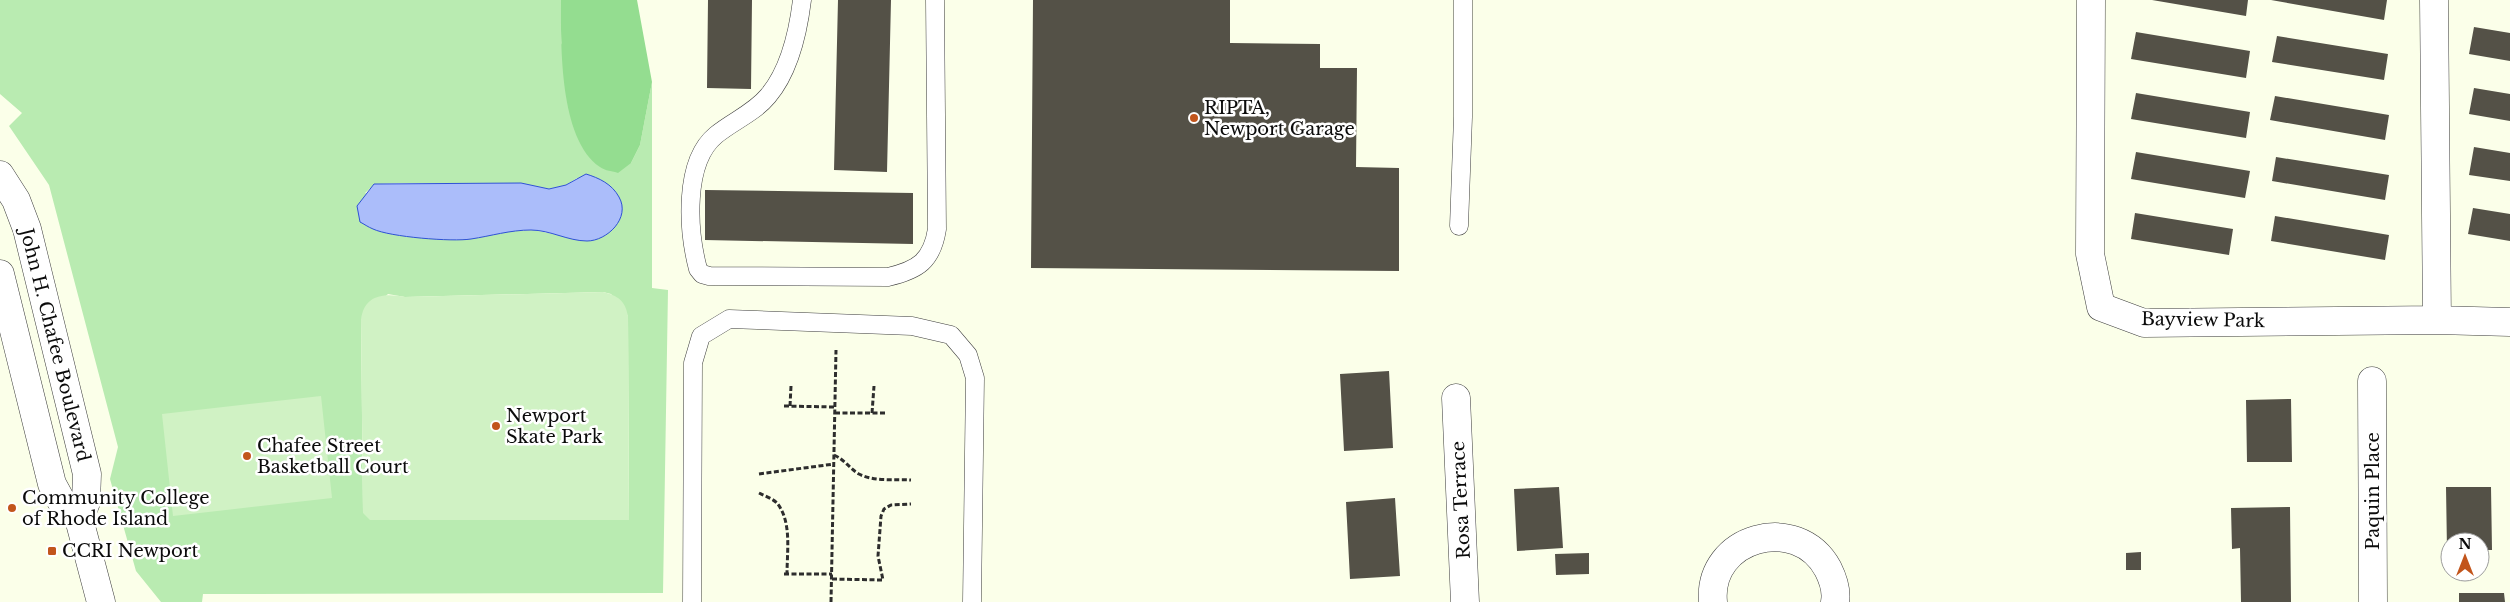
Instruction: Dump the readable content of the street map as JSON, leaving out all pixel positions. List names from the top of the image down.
{
  "streets": {
    "street": [
      "Bayview Park",
      "John H. Chafee Boulevard",
      "Paquin Place",
      "Rosa Terrace"
    ]
  },
  "places": {
    "other": [
      "RIPTA, Newport Garage",
      "Newport Skate Park",
      "Chafee Street Basketball Court",
      "Community College of Rhode Island"
    ],
    "transit": ["CCRI Newport"]
  },
  "north": "top"
}
